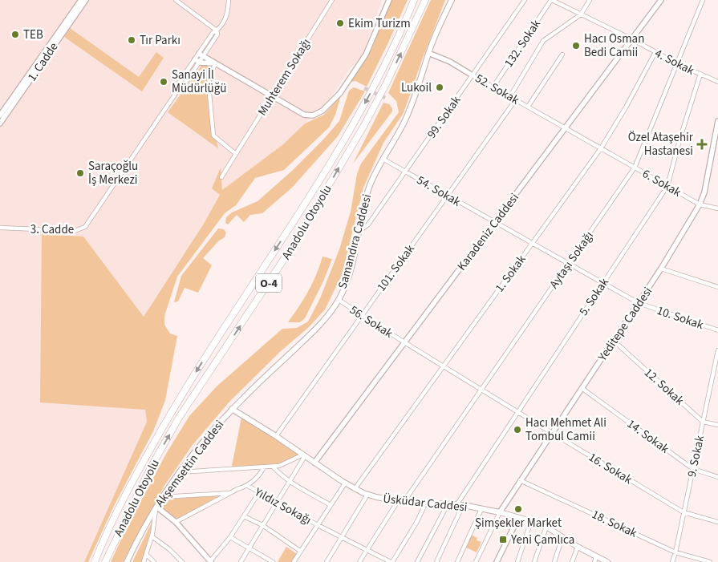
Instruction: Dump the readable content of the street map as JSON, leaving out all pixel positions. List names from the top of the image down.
{
  "streets": {
    "highway": ["Anadolu Otoyolu", "O-4"],
    "main road": ["Samandıra Caddesi", "Akşemsettin Caddesi", "Üsküdar Caddesi"],
    "street": [
      "132. Sokak",
      "1. Cadde",
      "4. Sokak",
      "Muhterem Sokağı",
      "52. Sokak",
      "99. Sokak",
      "6. Sokak",
      "54. Sokak",
      "3. Cadde",
      "Karadeniz Caddesi",
      "Aytaşı Sokağı",
      "101. Sokak",
      "1. Sokak",
      "5. Sokak",
      "10. Sokak",
      "56. Sokak",
      "Yeditepe Caddesi",
      "12. Sokak",
      "14. Sokak",
      "9. Sokak",
      "16. Sokak",
      "Yıldız Sokağı",
      "18. Sokak"
    ]
  },
  "crossings": [
    ["132. Sokak", "4. Sokak"],
    ["132. Sokak", "52. Sokak"],
    ["4. Sokak", "Karadeniz Caddesi"],
    ["4. Sokak", "Aytaşı Sokağı"],
    ["4. Sokak", "1. Sokak"],
    ["4. Sokak", "5. Sokak"],
    ["52. Sokak", "99. Sokak"],
    ["52. Sokak", "6. Sokak"],
    ["52. Sokak", "Karadeniz Caddesi"],
    ["52. Sokak", "Samandıra Caddesi"],
    ["52. Sokak", "101. Sokak"],
    ["99. Sokak", "54. Sokak"],
    ["99. Sokak", "Samandıra Caddesi"],
    ["6. Sokak", "Karadeniz Caddesi"],
    ["6. Sokak", "Aytaşı Sokağı"],
    ["6. Sokak", "1. Sokak"],
    ["6. Sokak", "5. Sokak"],
    ["6. Sokak", "Yeditepe Caddesi"],
    ["54. Sokak", "Karadeniz Caddesi"],
    ["54. Sokak", "Samandıra Caddesi"],
    ["54. Sokak", "101. Sokak"],
    ["54. Sokak", "10. Sokak"],
    ["Karadeniz Caddesi", "10. Sokak"],
    ["Karadeniz Caddesi", "56. Sokak"],
    ["Karadeniz Caddesi", "16. Sokak"],
    ["Karadeniz Caddesi", "Üsküdar Caddesi"],
    ["Samandıra Caddesi", "56. Sokak"],
    ["Samandıra Caddesi", "Akşemsettin Caddesi"],
    ["Samandıra Caddesi", "Üsküdar Caddesi"],
    ["Aytaşı Sokağı", "10. Sokak"],
    ["Aytaşı Sokağı", "16. Sokak"],
    ["Aytaşı Sokağı", "Üsküdar Caddesi"],
    ["101. Sokak", "56. Sokak"],
    ["101. Sokak", "Üsküdar Caddesi"],
    ["1. Sokak", "10. Sokak"],
    ["1. Sokak", "16. Sokak"],
    ["1. Sokak", "Üsküdar Caddesi"],
    ["5. Sokak", "10. Sokak"],
    ["5. Sokak", "16. Sokak"],
    ["5. Sokak", "Üsküdar Caddesi"],
    ["10. Sokak", "Yeditepe Caddesi"],
    ["56. Sokak", "16. Sokak"],
    ["Yeditepe Caddesi", "12. Sokak"],
    ["Yeditepe Caddesi", "14. Sokak"],
    ["Yeditepe Caddesi", "16. Sokak"],
    ["Yeditepe Caddesi", "Üsküdar Caddesi"],
    ["Yeditepe Caddesi", "18. Sokak"],
    ["12. Sokak", "9. Sokak"],
    ["14. Sokak", "9. Sokak"],
    ["9. Sokak", "16. Sokak"],
    ["9. Sokak", "18. Sokak"],
    ["Akşemsettin Caddesi", "Üsküdar Caddesi"]
  ],
  "places": {
    "other": [
      "Ekim Turizm",
      "TEB",
      "Tır Parkı",
      "Hacı Osman Bedi Camii",
      "Sanayi İl Müdürlüğü",
      "Lukoil",
      "Saraçoğlu İş Merkezi",
      "Hacı Mehmet Ali Tombul Camii",
      "Şimşekler Market"
    ],
    "health": ["Özel Ataşehir Hastanesi"],
    "transit": ["Yeni Çamlıca"]
  }
}
